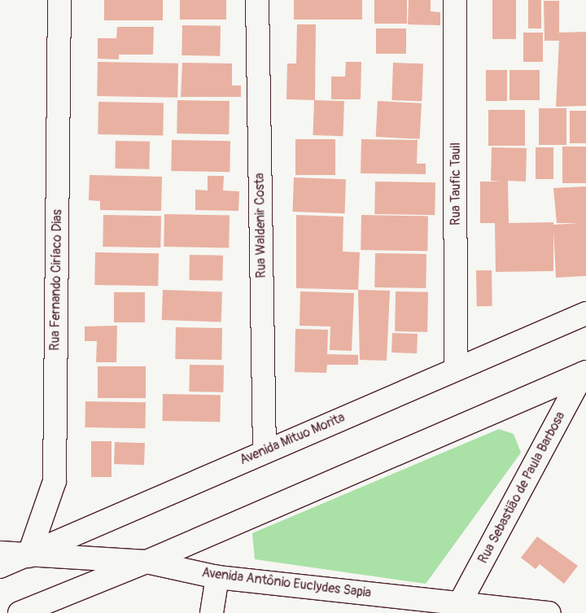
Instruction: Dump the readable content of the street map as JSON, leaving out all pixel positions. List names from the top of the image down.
{
  "streets": {
    "street": [
      "Rua Taufic Tauil",
      "Rua Waldenir Costa",
      "Rua Fernando Ciríaco Dias",
      "Avenida Mituo Morita",
      "Rua Sebastião de Paula Barbosa",
      "Avenida Antônio Euclydes Sapia"
    ]
  },
  "crossings": [
    ["Rua Taufic Tauil", "Avenida Mituo Morita"],
    ["Rua Waldenir Costa", "Avenida Mituo Morita"],
    ["Rua Fernando Ciríaco Dias", "Avenida Mituo Morita"],
    ["Rua Fernando Ciríaco Dias", "Avenida Antônio Euclydes Sapia"],
    ["Avenida Mituo Morita", "Avenida Antônio Euclydes Sapia"],
    ["Rua Sebastião de Paula Barbosa", "Avenida Antônio Euclydes Sapia"]
  ]
}
